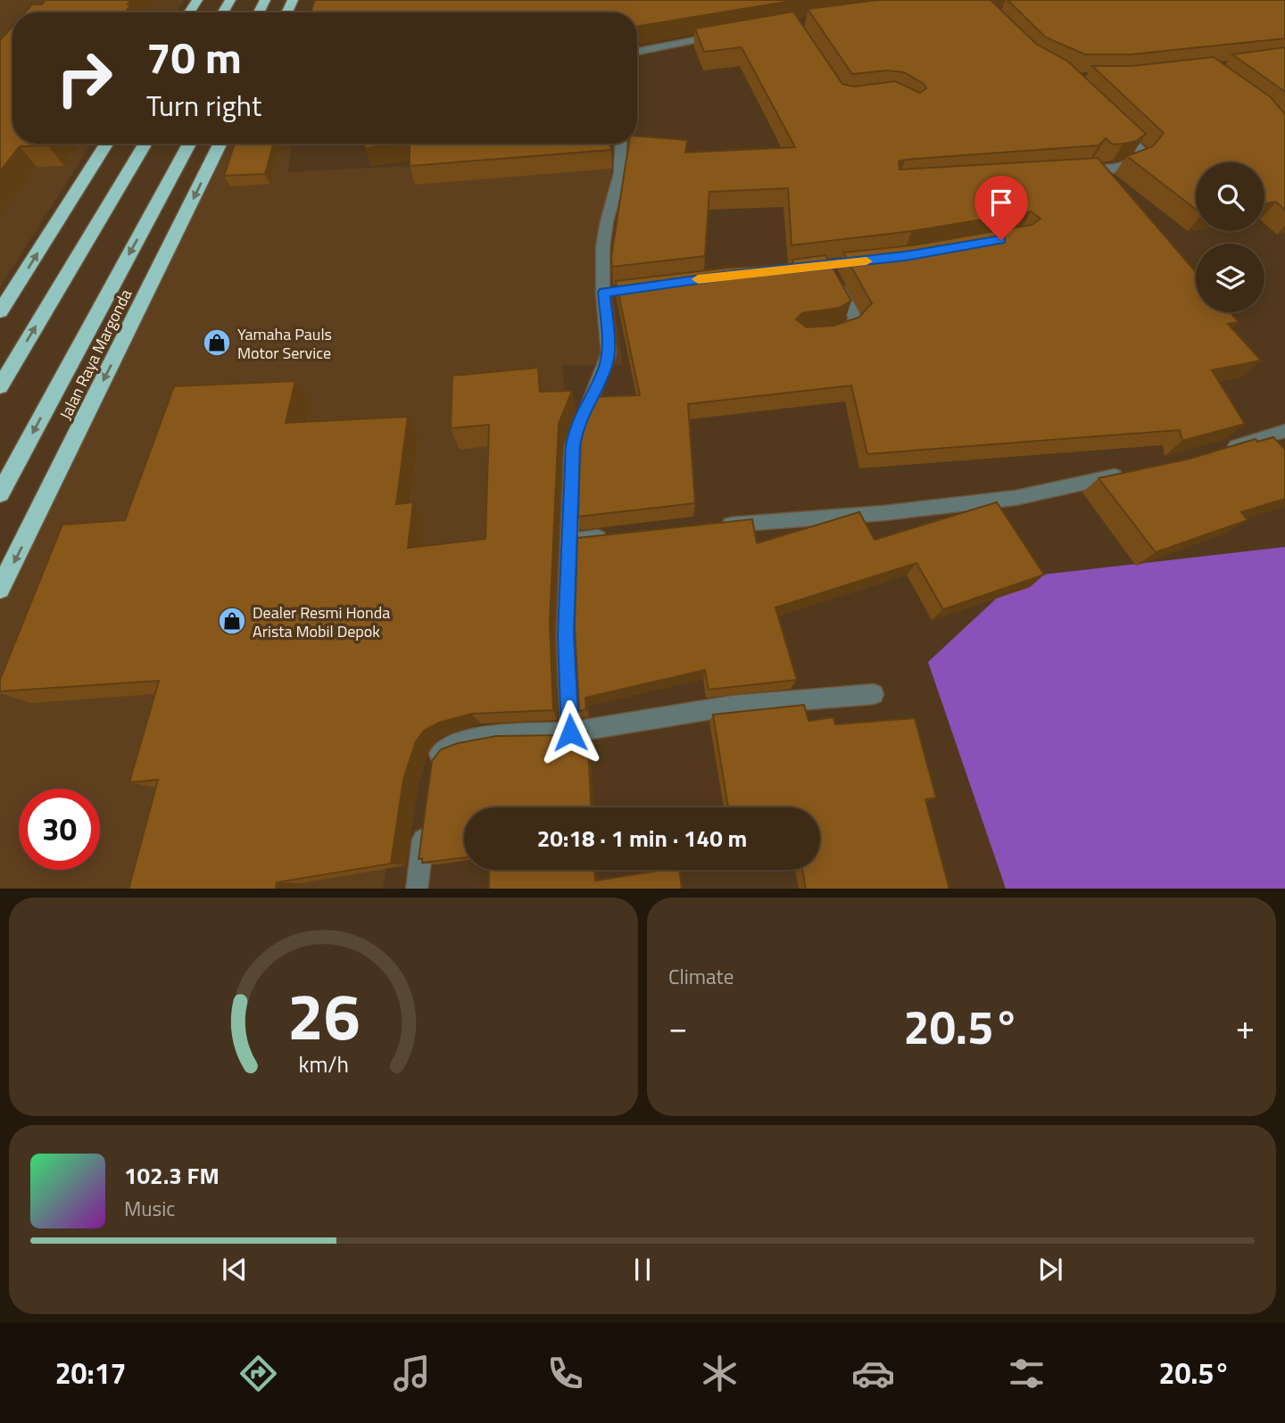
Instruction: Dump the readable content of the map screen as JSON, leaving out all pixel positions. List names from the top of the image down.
{
  "streets": {
    "highway": ["Jalan Raya Margonda"]
  },
  "places": {
    "shop": ["Yamaha Pauls Motor Service", "Dealer Resmi Honda Arista Mobil Depok"]
  },
  "page": {
    "turn": ["70 m", "Turn right"],
    "limit": "30",
    "trip": "20:18 · 1 min · 140 m",
    "tile": "Climate",
    "heat": ["−", "20.5°", "+"],
    "song": ["102.3 FM", "Music"],
    "tabs": ["20:17", "20.5°"],
    "gauge": ["26", "km/h"]
  }
}
